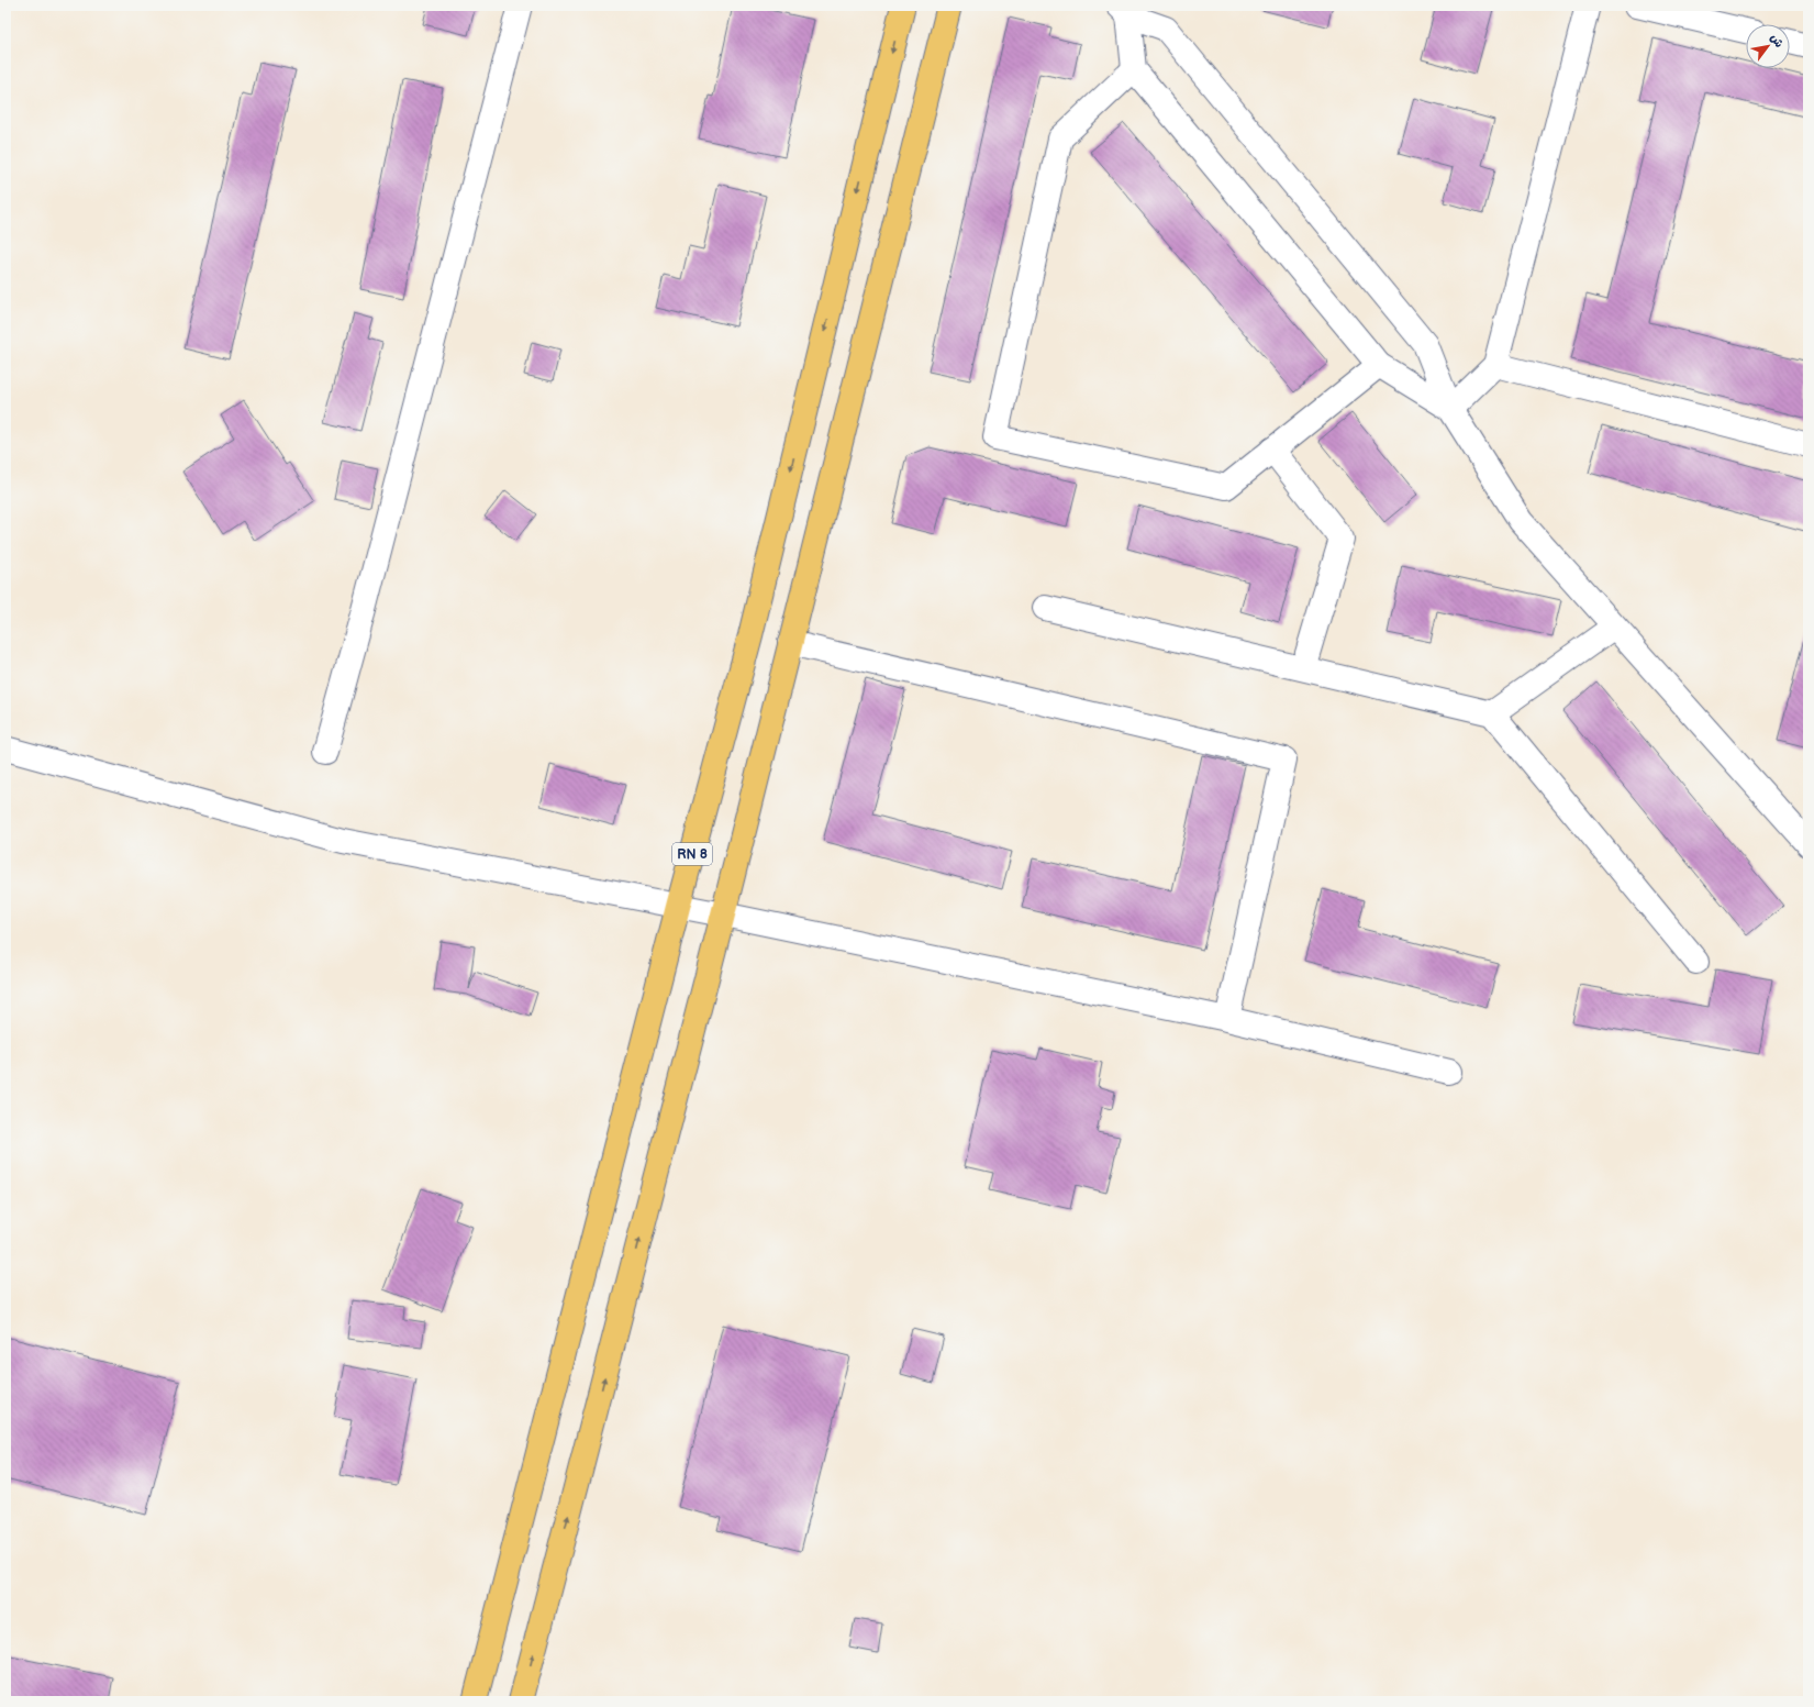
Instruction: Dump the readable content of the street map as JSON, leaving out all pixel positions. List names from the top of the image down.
{
  "streets": {
    "main road": ["RN 8"]
  },
  "north": "top right"
}
